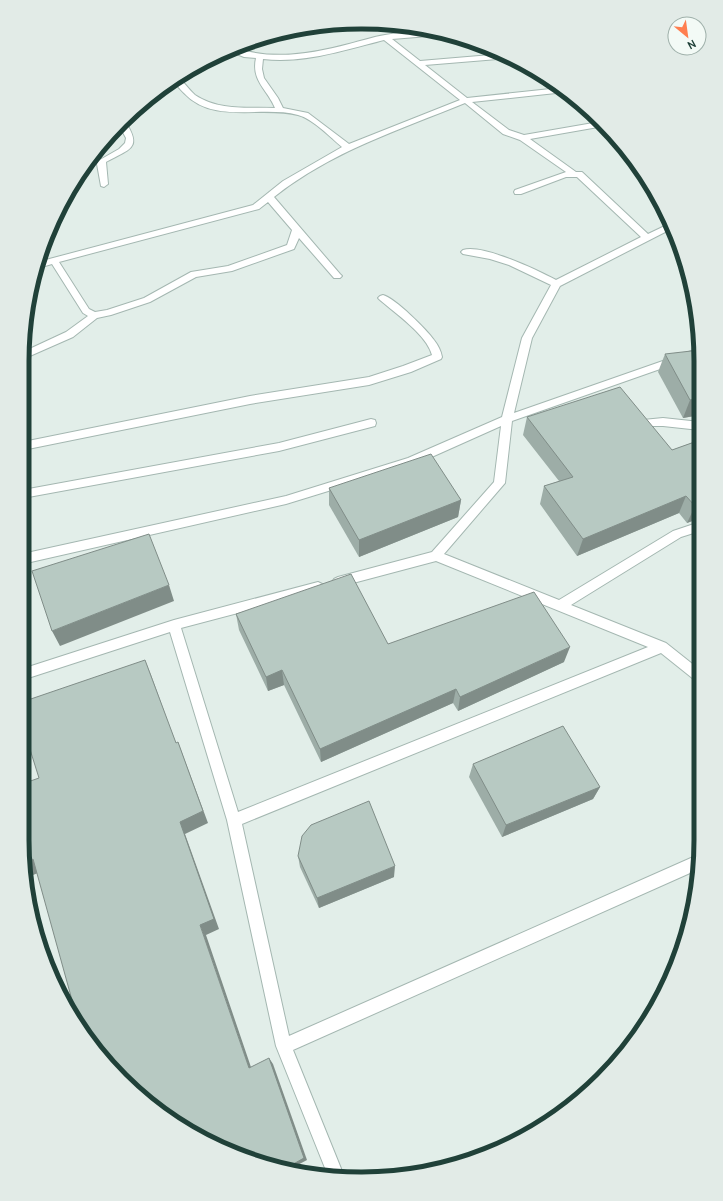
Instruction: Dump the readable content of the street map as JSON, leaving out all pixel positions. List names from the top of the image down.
{
  "north": "bottom right"
}
